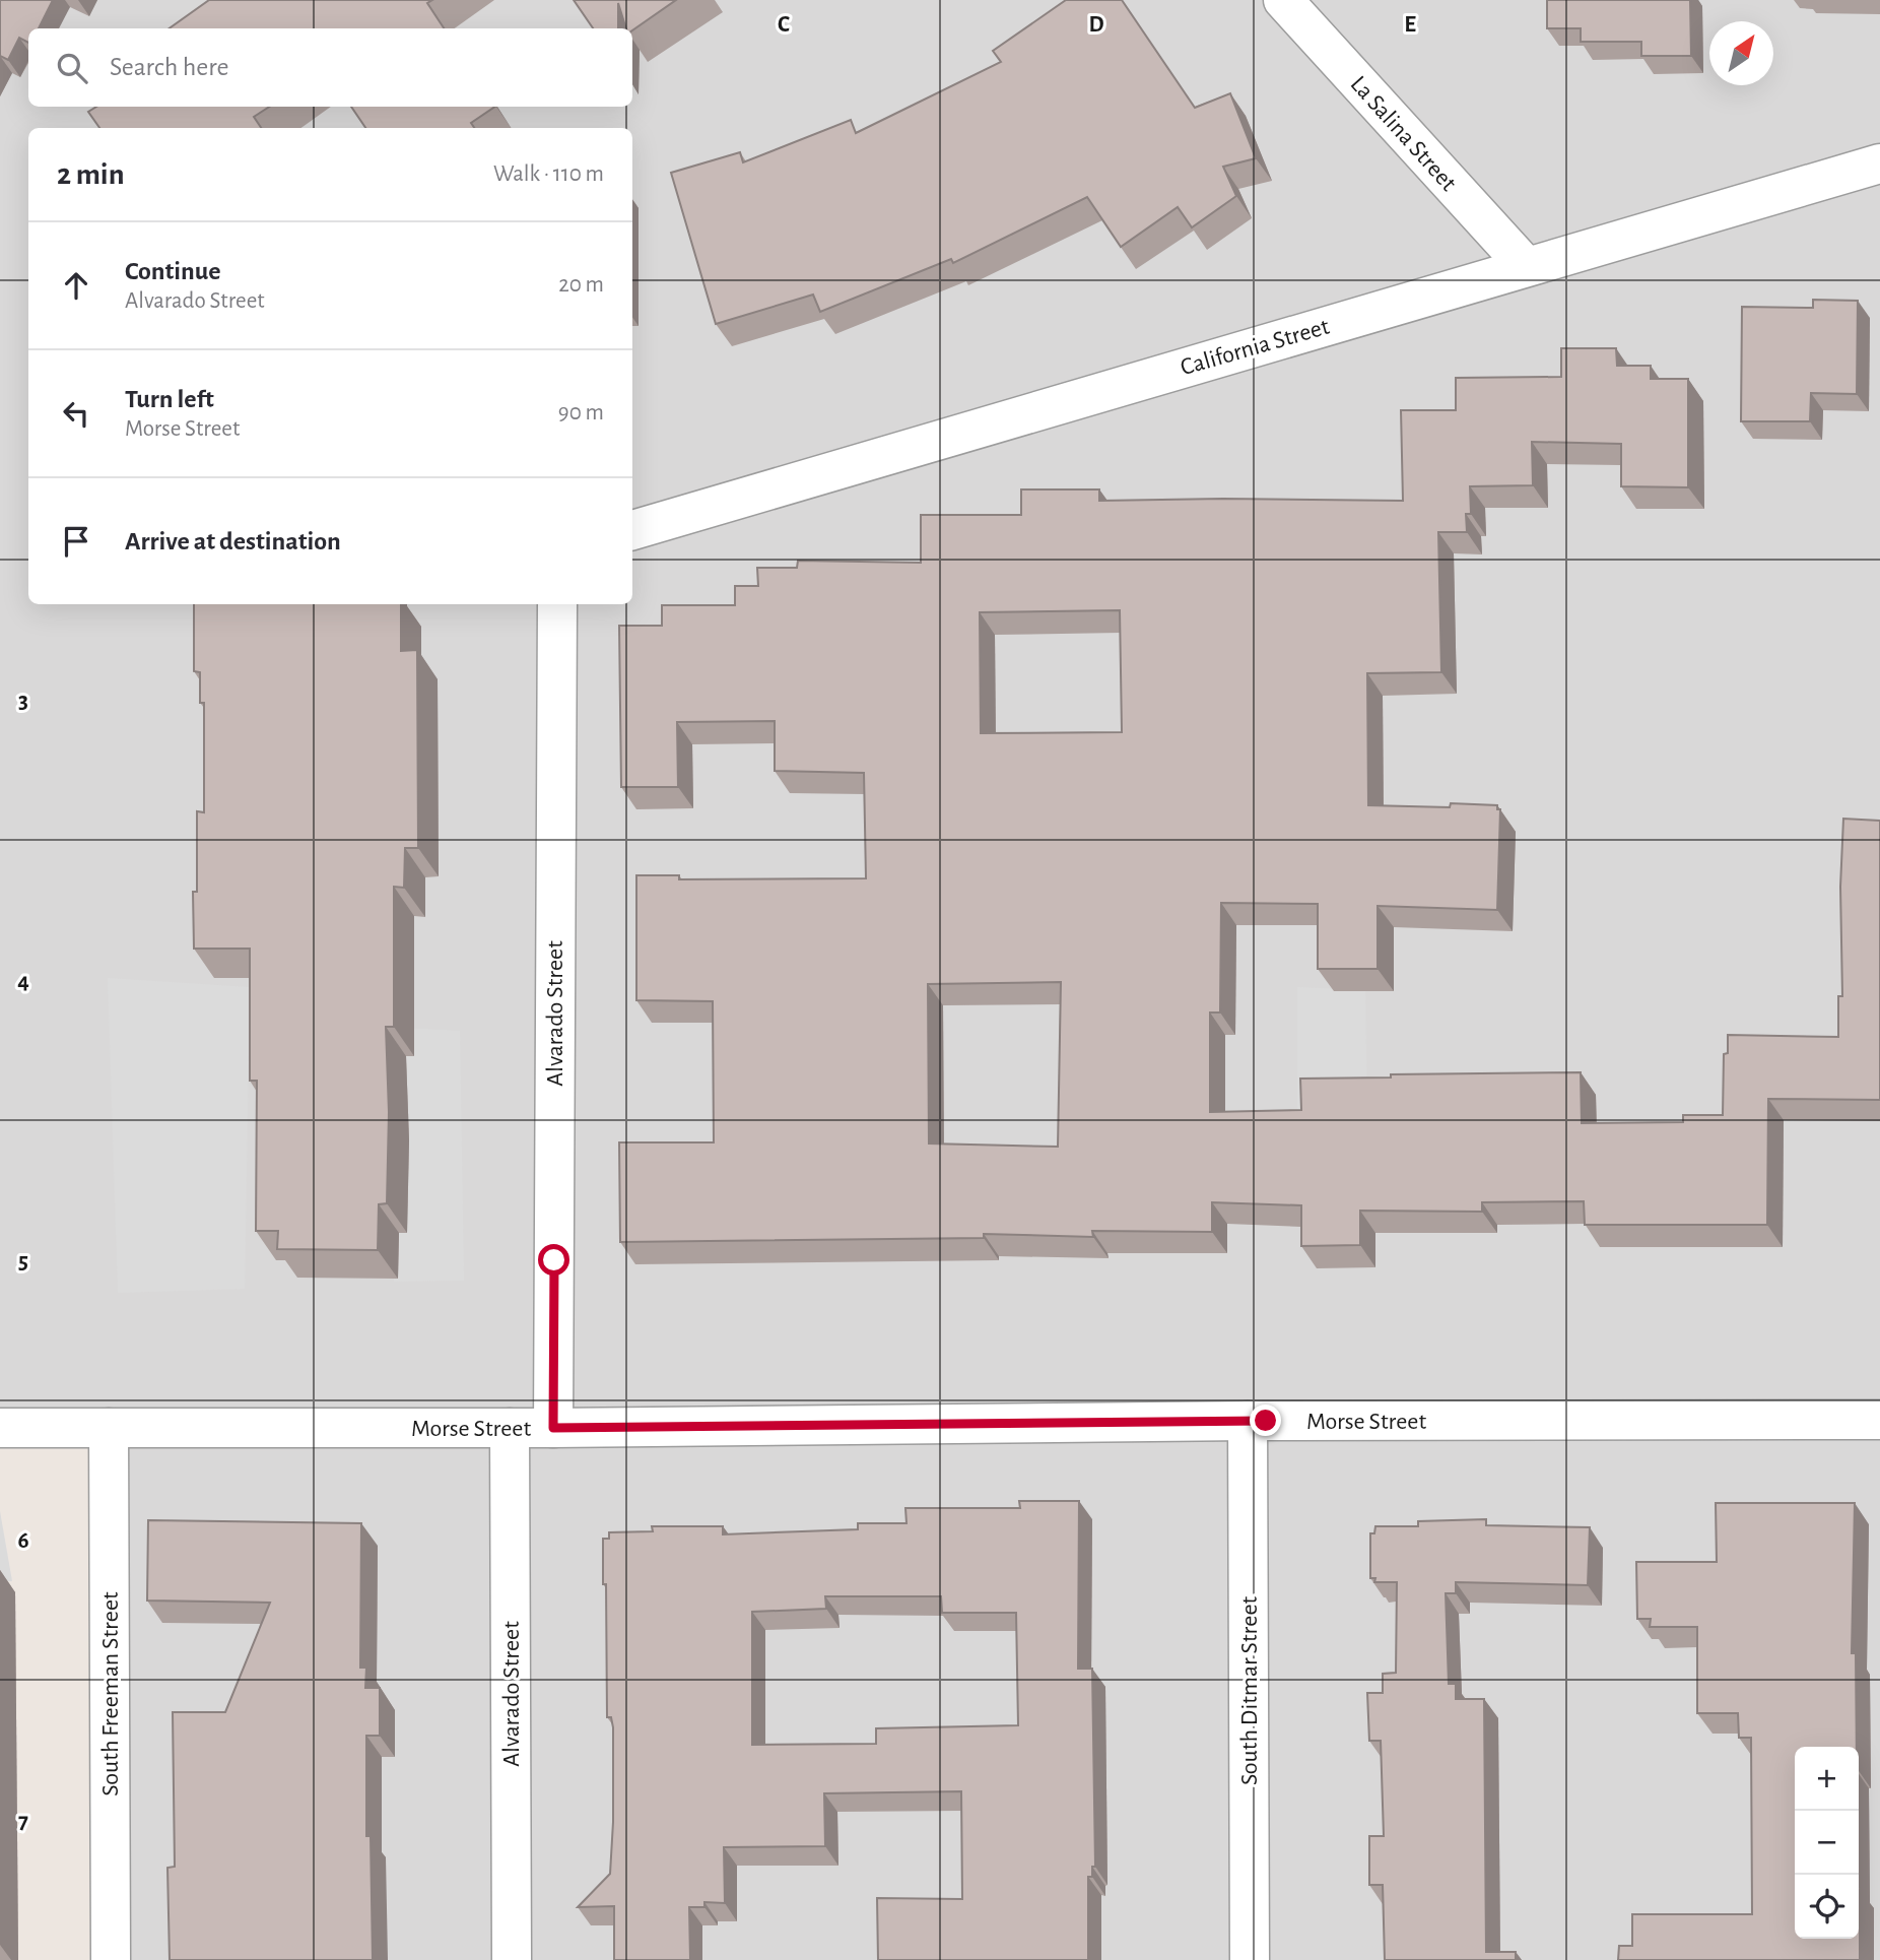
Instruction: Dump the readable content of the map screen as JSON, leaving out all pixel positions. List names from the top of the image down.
{
  "streets": {
    "street": [
      "La Salina Street",
      "California Street",
      "Alvarado Street",
      "Morse Street",
      "South Ditmar Street",
      "South Freeman Street"
    ]
  },
  "crossings": [
    ["La Salina Street", "California Street"],
    ["Alvarado Street", "Morse Street"],
    ["Morse Street", "South Ditmar Street"],
    ["Morse Street", "South Freeman Street"]
  ],
  "north": "top right",
  "page": {
    "search": "Search here",
    "heading": ["2 min", "Walk · 110 m"],
    "list": [
      ["Continue", "Alvarado Street", "20 m"],
      ["Turn left", "Morse Street", "90 m"],
      "Arrive at destination"
    ],
    "map_buttons": ["+", "−"]
  },
  "grid": {
    "columns": ["C", "D", "E"],
    "rows": [
      "3",
      "4",
      "5",
      "6",
      "7"
    ]
  }
}
